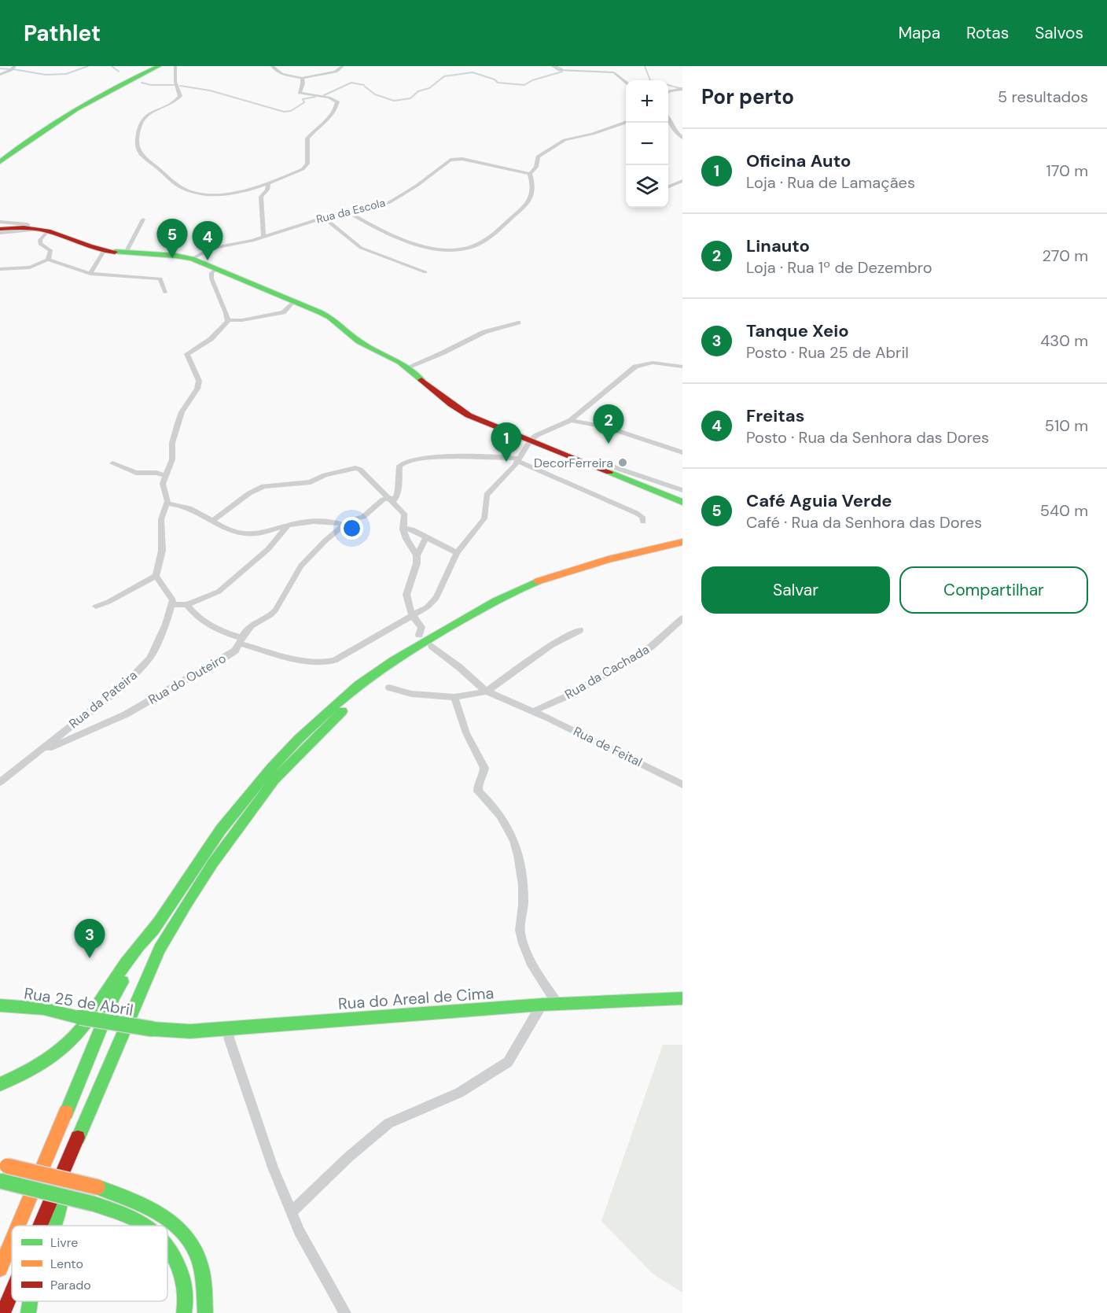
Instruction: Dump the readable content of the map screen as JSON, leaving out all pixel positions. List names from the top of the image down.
{
  "streets": {
    "main road": ["Rua do Areal de Cima", "Rua 25 de Abril"],
    "street": [
      "Rua da Escola",
      "Rua da Cachada",
      "Rua do Outeiro",
      "Rua da Pateira",
      "Rua de Feital"
    ]
  },
  "crossings": [
    ["Rua da Cachada", "Rua de Feital"],
    ["Rua do Outeiro", "Rua da Pateira"],
    ["Rua do Areal de Cima", "Rua 25 de Abril"]
  ],
  "places": ["DecorFerreira"],
  "legend": ["Livre", "Lento", "Parado"],
  "page": {
    "header": "Pathlet",
    "nav": ["Mapa", "Rotas", "Salvos"],
    "heading": ["Por perto", "5 resultados"],
    "map_buttons": ["+", "−"],
    "list": [
      {
        "mark": "1",
        "name": "Oficina Auto",
        "note": "Loja · Rua de Lamaçães",
        "value": "170 m"
      },
      {
        "mark": "2",
        "name": "Linauto",
        "note": "Loja · Rua 1º de Dezembro",
        "value": "270 m"
      },
      {
        "mark": "3",
        "name": "Tanque Xeio",
        "note": "Posto · Rua 25 de Abril",
        "value": "430 m"
      },
      {
        "mark": "4",
        "name": "Freitas",
        "note": "Posto · Rua da Senhora das Dores",
        "value": "510 m"
      },
      {
        "mark": "5",
        "name": "Café Aguia Verde",
        "note": "Café · Rua da Senhora das Dores",
        "value": "540 m"
      }
    ],
    "pins": [
      "5",
      "4",
      "2",
      "1",
      "3"
    ],
    "buttons": ["Salvar", "Compartilhar"]
  }
}
